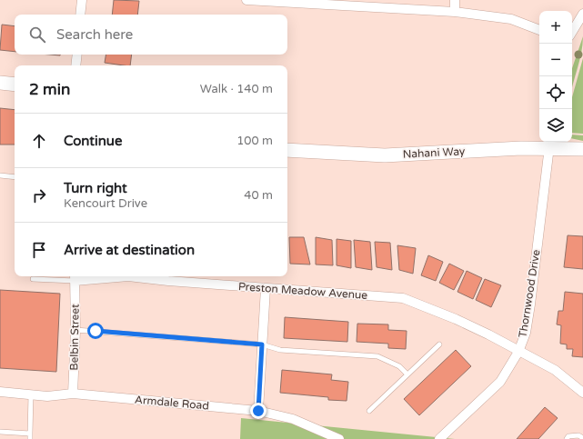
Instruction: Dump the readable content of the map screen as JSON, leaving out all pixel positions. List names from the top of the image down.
{
  "streets": {
    "street": [
      "Nahani Way",
      "Preston Meadow Avenue",
      "Thornwood Drive",
      "Belbin Street",
      "Armdale Road"
    ]
  },
  "crossings": [
    ["Nahani Way", "Thornwood Drive"],
    ["Preston Meadow Avenue", "Thornwood Drive"],
    ["Preston Meadow Avenue", "Belbin Street"],
    ["Belbin Street", "Armdale Road"]
  ],
  "page": {
    "map_buttons": ["+", "−"],
    "search": "Search here",
    "heading": ["2 min", "Walk · 140 m"],
    "list": [
      ["Continue", "100 m"],
      ["Turn right", "Kencourt Drive", "40 m"],
      "Arrive at destination"
    ]
  }
}
